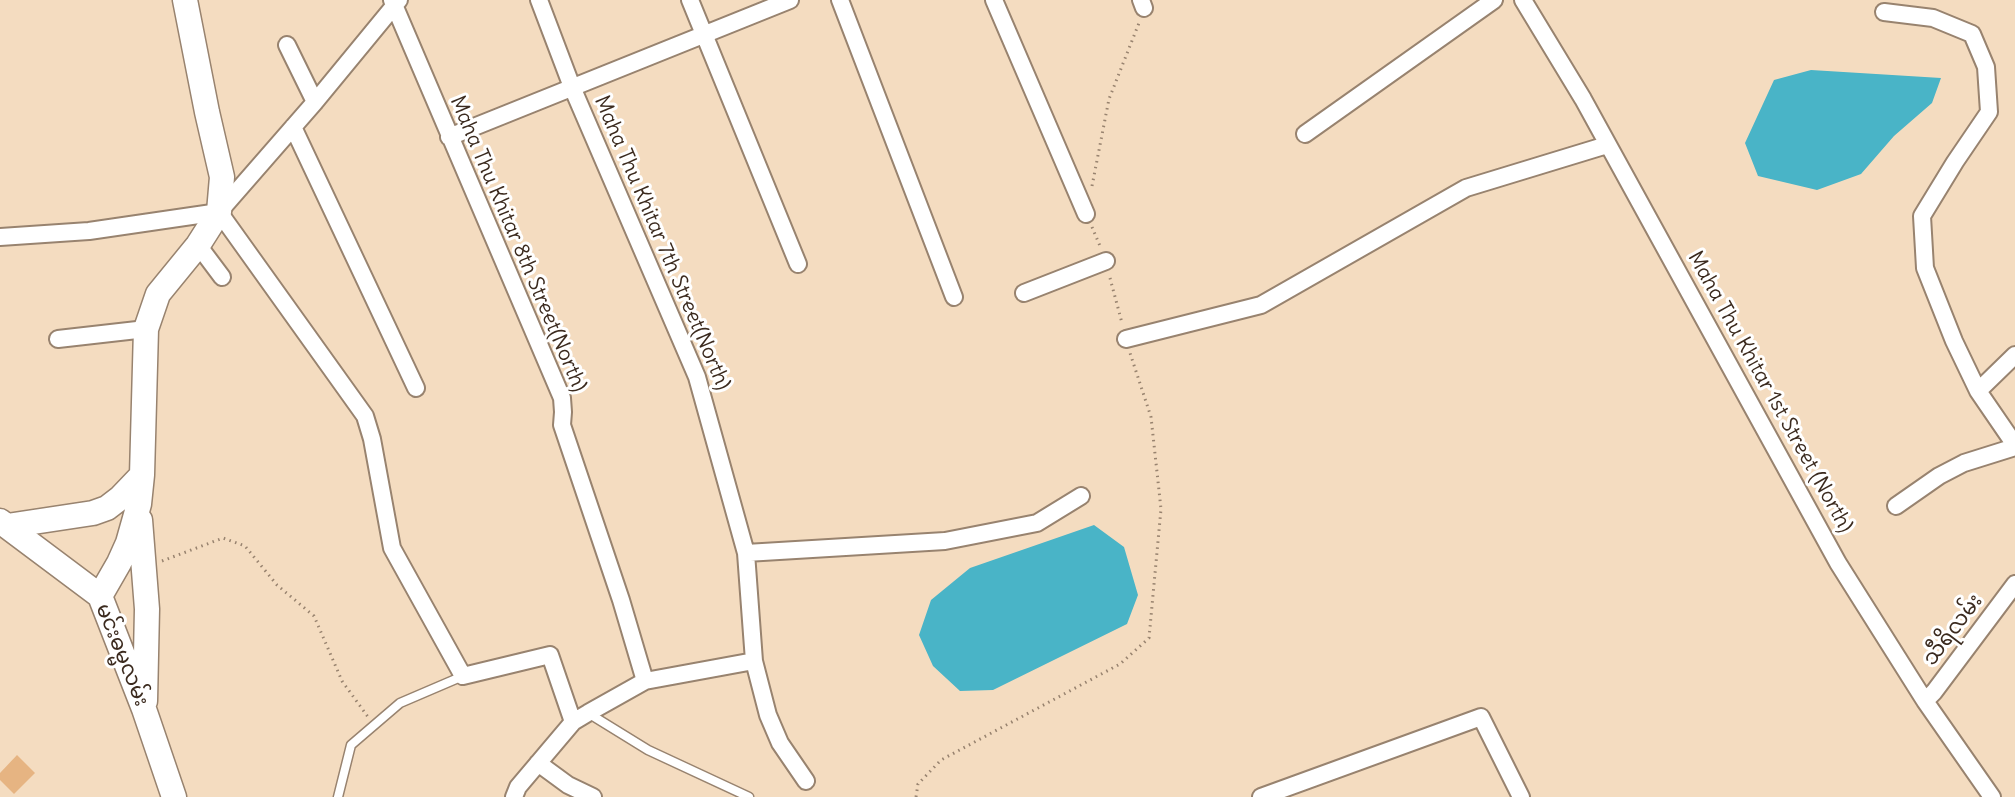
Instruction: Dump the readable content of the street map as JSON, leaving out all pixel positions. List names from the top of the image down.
{
  "streets": {
    "main road": ["မင်းဓမ္မလမ်း"],
    "street": [
      "Maha Thu Khitar 7th Street(North)",
      "Maha Thu Khitar 8th Street(North)",
      "Maha Thu Khitar 1st Street (North)",
      "သီရိလမ်း"
    ]
  },
  "crossings": [
    ["Maha Thu Khitar 1st Street (North)", "သီရိလမ်း"]
  ]
}
